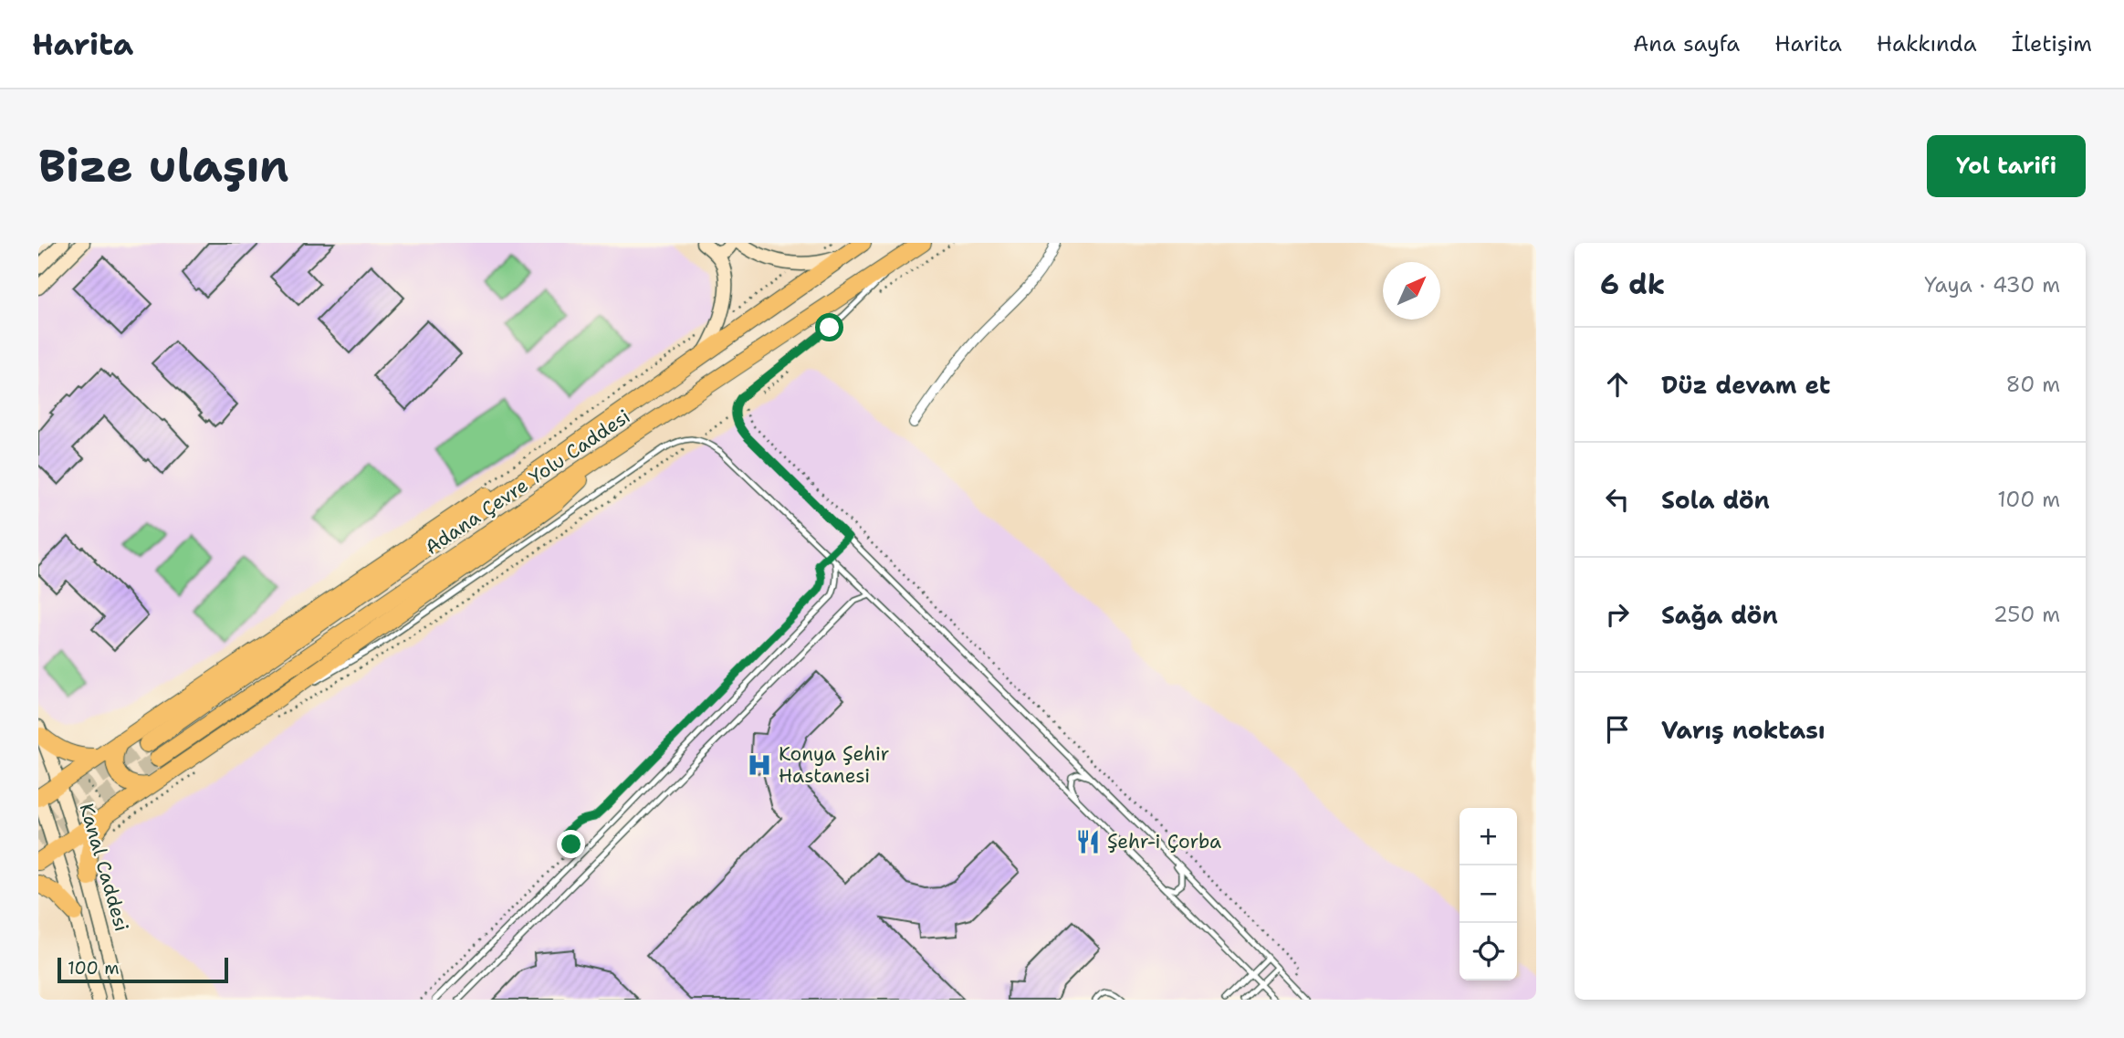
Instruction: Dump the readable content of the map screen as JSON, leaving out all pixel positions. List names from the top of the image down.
{
  "streets": {
    "highway": ["Adana Çevre Yolu Caddesi"],
    "main road": ["Kanal Caddesi"]
  },
  "places": {
    "hospital": ["Konya Şehir Hastanesi"],
    "restaurant": ["Şehr-i Çorba"]
  },
  "scale_bar": "100 m",
  "north": "top right",
  "page": {
    "header": "Harita",
    "nav": [
      "Ana sayfa",
      "Harita",
      "Hakkında",
      "İletişim"
    ],
    "buttons": "Yol tarifi",
    "title": "Bize ulaşın",
    "heading": ["6 dk", "Yaya · 430 m"],
    "list": [
      ["Düz devam et", "80 m"],
      ["Sola dön", "100 m"],
      ["Sağa dön", "250 m"],
      "Varış noktası"
    ],
    "map_buttons": ["+", "−"],
    "scale": "100 m"
  }
}
